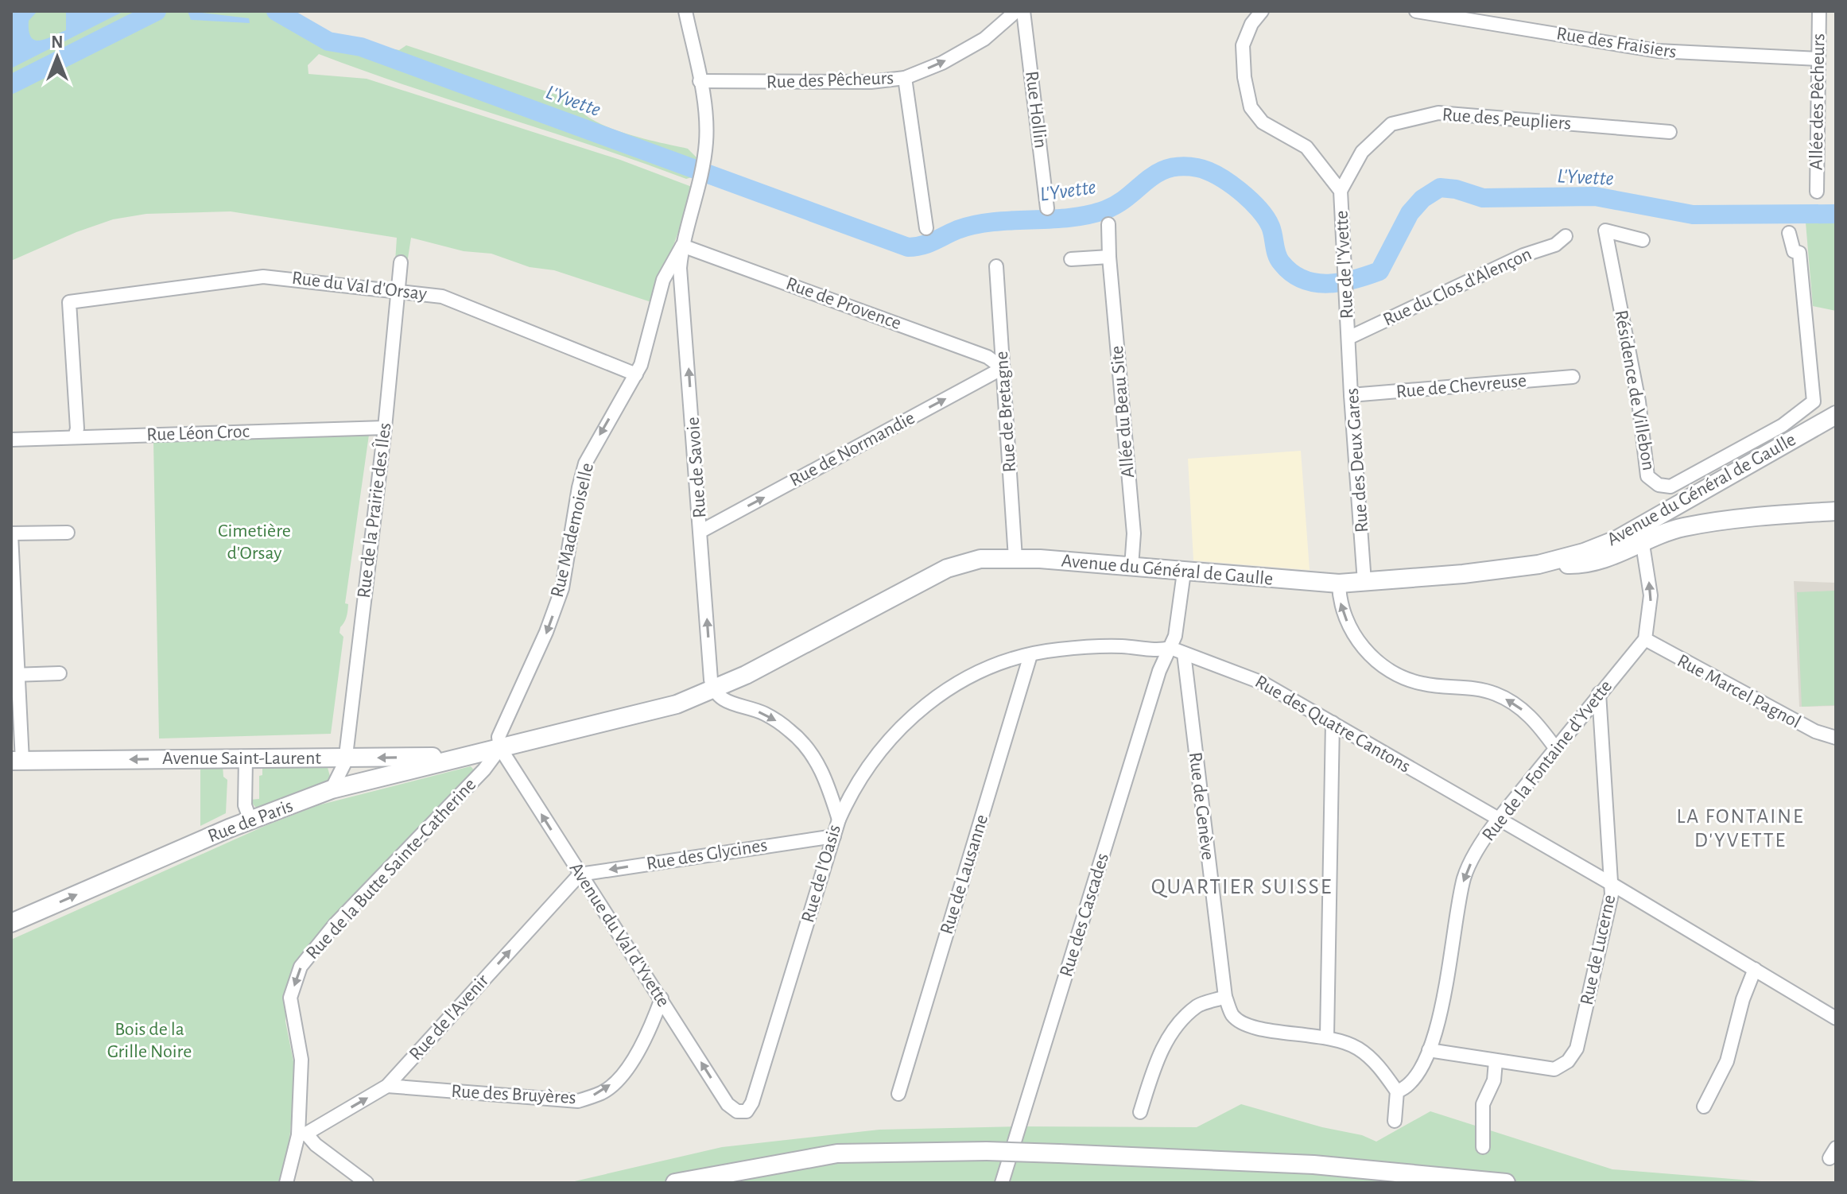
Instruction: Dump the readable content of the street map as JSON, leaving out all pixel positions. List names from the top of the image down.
{
  "streets": {
    "main road": ["Avenue du Général de Gaulle", "Avenue Saint-Laurent", "Rue de Paris"],
    "street": [
      "Rue des Fraisiers",
      "Rue des Pêcheurs",
      "Allée des Pêcheurs",
      "Rue Hollin",
      "Rue des Peupliers",
      "Rue de l'Yvette",
      "Rue du Val d'Orsay",
      "Rue du Clos d'Alençon",
      "Rue de Provence",
      "Rue de Chevreuse",
      "Résidence de Villebon",
      "Rue de Bretagne",
      "Allée du Beau Site",
      "Rue Léon Croc",
      "Rue de Normandie",
      "Rue des Deux Gares",
      "Rue de Savoie",
      "Rue de la Prairie des Îles",
      "Rue Mademoiselle",
      "Rue Marcel Pagnol",
      "Rue des Quatre Cantons",
      "Rue de la Fontaine d’Yvette",
      "Rue de Genève",
      "Rue des Glycines",
      "Rue de la Butte Sainte-Catherine",
      "Rue de l’Oasis",
      "Rue de Lausanne",
      "Rue des Cascades",
      "Avenue du Val d'Yvette",
      "Rue de Lucerne",
      "Rue de l'Avenir",
      "Rue des Bruyères"
    ]
  },
  "crossings": [
    ["Rue des Fraisiers", "Allée des Pêcheurs"],
    ["Rue des Peupliers", "Rue de l'Yvette"],
    ["Rue de l'Yvette", "Rue du Clos d'Alençon"],
    ["Rue de l'Yvette", "Rue des Deux Gares"],
    ["Rue du Val d'Orsay", "Rue Léon Croc"],
    ["Rue du Val d'Orsay", "Rue de la Prairie des Îles"],
    ["Rue du Val d'Orsay", "Rue Mademoiselle"],
    ["Rue du Clos d'Alençon", "Rue des Deux Gares"],
    ["Rue de Provence", "Rue de Bretagne"],
    ["Rue de Provence", "Rue de Normandie"],
    ["Rue de Provence", "Rue de Savoie"],
    ["Rue de Provence", "Rue Mademoiselle"],
    ["Rue de Chevreuse", "Rue des Deux Gares"],
    ["Résidence de Villebon", "Avenue du Général de Gaulle"],
    ["Rue de Bretagne", "Rue de Normandie"],
    ["Rue de Bretagne", "Avenue du Général de Gaulle"],
    ["Allée du Beau Site", "Avenue du Général de Gaulle"],
    ["Rue Léon Croc", "Rue de la Prairie des Îles"],
    ["Rue de Normandie", "Rue de Savoie"],
    ["Rue des Deux Gares", "Avenue du Général de Gaulle"],
    ["Rue de Savoie", "Avenue du Général de Gaulle"],
    ["Rue de Savoie", "Rue Mademoiselle"],
    ["Rue de Savoie", "Rue de l’Oasis"],
    ["Avenue du Général de Gaulle", "Rue Mademoiselle"],
    ["Avenue du Général de Gaulle", "Rue de Paris"],
    ["Avenue du Général de Gaulle", "Rue de la Butte Sainte-Catherine"],
    ["Avenue du Général de Gaulle", "Rue de l’Oasis"],
    ["Avenue du Général de Gaulle", "Rue des Cascades"],
    ["Avenue du Général de Gaulle", "Avenue du Val d'Yvette"],
    ["Rue de la Prairie des Îles", "Avenue Saint-Laurent"],
    ["Rue de la Prairie des Îles", "Rue de Paris"],
    ["Rue Mademoiselle", "Rue de Paris"],
    ["Rue Mademoiselle", "Rue de la Butte Sainte-Catherine"],
    ["Rue Mademoiselle", "Avenue du Val d'Yvette"],
    ["Rue Marcel Pagnol", "Rue de la Fontaine d’Yvette"],
    ["Rue des Quatre Cantons", "Rue de la Fontaine d’Yvette"],
    ["Rue des Quatre Cantons", "Rue de Genève"],
    ["Rue des Quatre Cantons", "Rue de l’Oasis"],
    ["Rue des Quatre Cantons", "Rue de Lausanne"],
    ["Rue des Quatre Cantons", "Rue des Cascades"],
    ["Rue des Quatre Cantons", "Rue de Lucerne"],
    ["Avenue Saint-Laurent", "Rue de Paris"],
    ["Rue de la Fontaine d’Yvette", "Rue de Lucerne"],
    ["Rue de Paris", "Rue de la Butte Sainte-Catherine"],
    ["Rue de Paris", "Avenue du Val d'Yvette"],
    ["Rue des Glycines", "Rue de l’Oasis"],
    ["Rue des Glycines", "Avenue du Val d'Yvette"],
    ["Rue des Glycines", "Rue de l'Avenir"],
    ["Rue de la Butte Sainte-Catherine", "Avenue du Val d'Yvette"],
    ["Rue de la Butte Sainte-Catherine", "Rue de l'Avenir"],
    ["Rue de l’Oasis", "Avenue du Val d'Yvette"],
    ["Avenue du Val d'Yvette", "Rue de l'Avenir"],
    ["Avenue du Val d'Yvette", "Rue des Bruyères"],
    ["Rue de l'Avenir", "Rue des Bruyères"]
  ],
  "one_way": [
    "Rue des Pêcheurs",
    "Rue de Normandie",
    "Rue de Savoie",
    "Rue Mademoiselle",
    "Avenue Saint-Laurent",
    "Rue de la Fontaine d’Yvette",
    "Rue de Paris",
    "Rue des Glycines",
    "Rue de la Butte Sainte-Catherine",
    "Rue de l’Oasis",
    "Avenue du Val d'Yvette",
    "Rue de l'Avenir",
    "Rue des Bruyères"
  ],
  "districts": ["LA FONTAINE D'YVETTE", "QUARTIER SUISSE"],
  "water": ["L'Yvette"],
  "parks": ["Cimetière d'Orsay", "Bois de la Grille Noire"],
  "north": "top"
}
